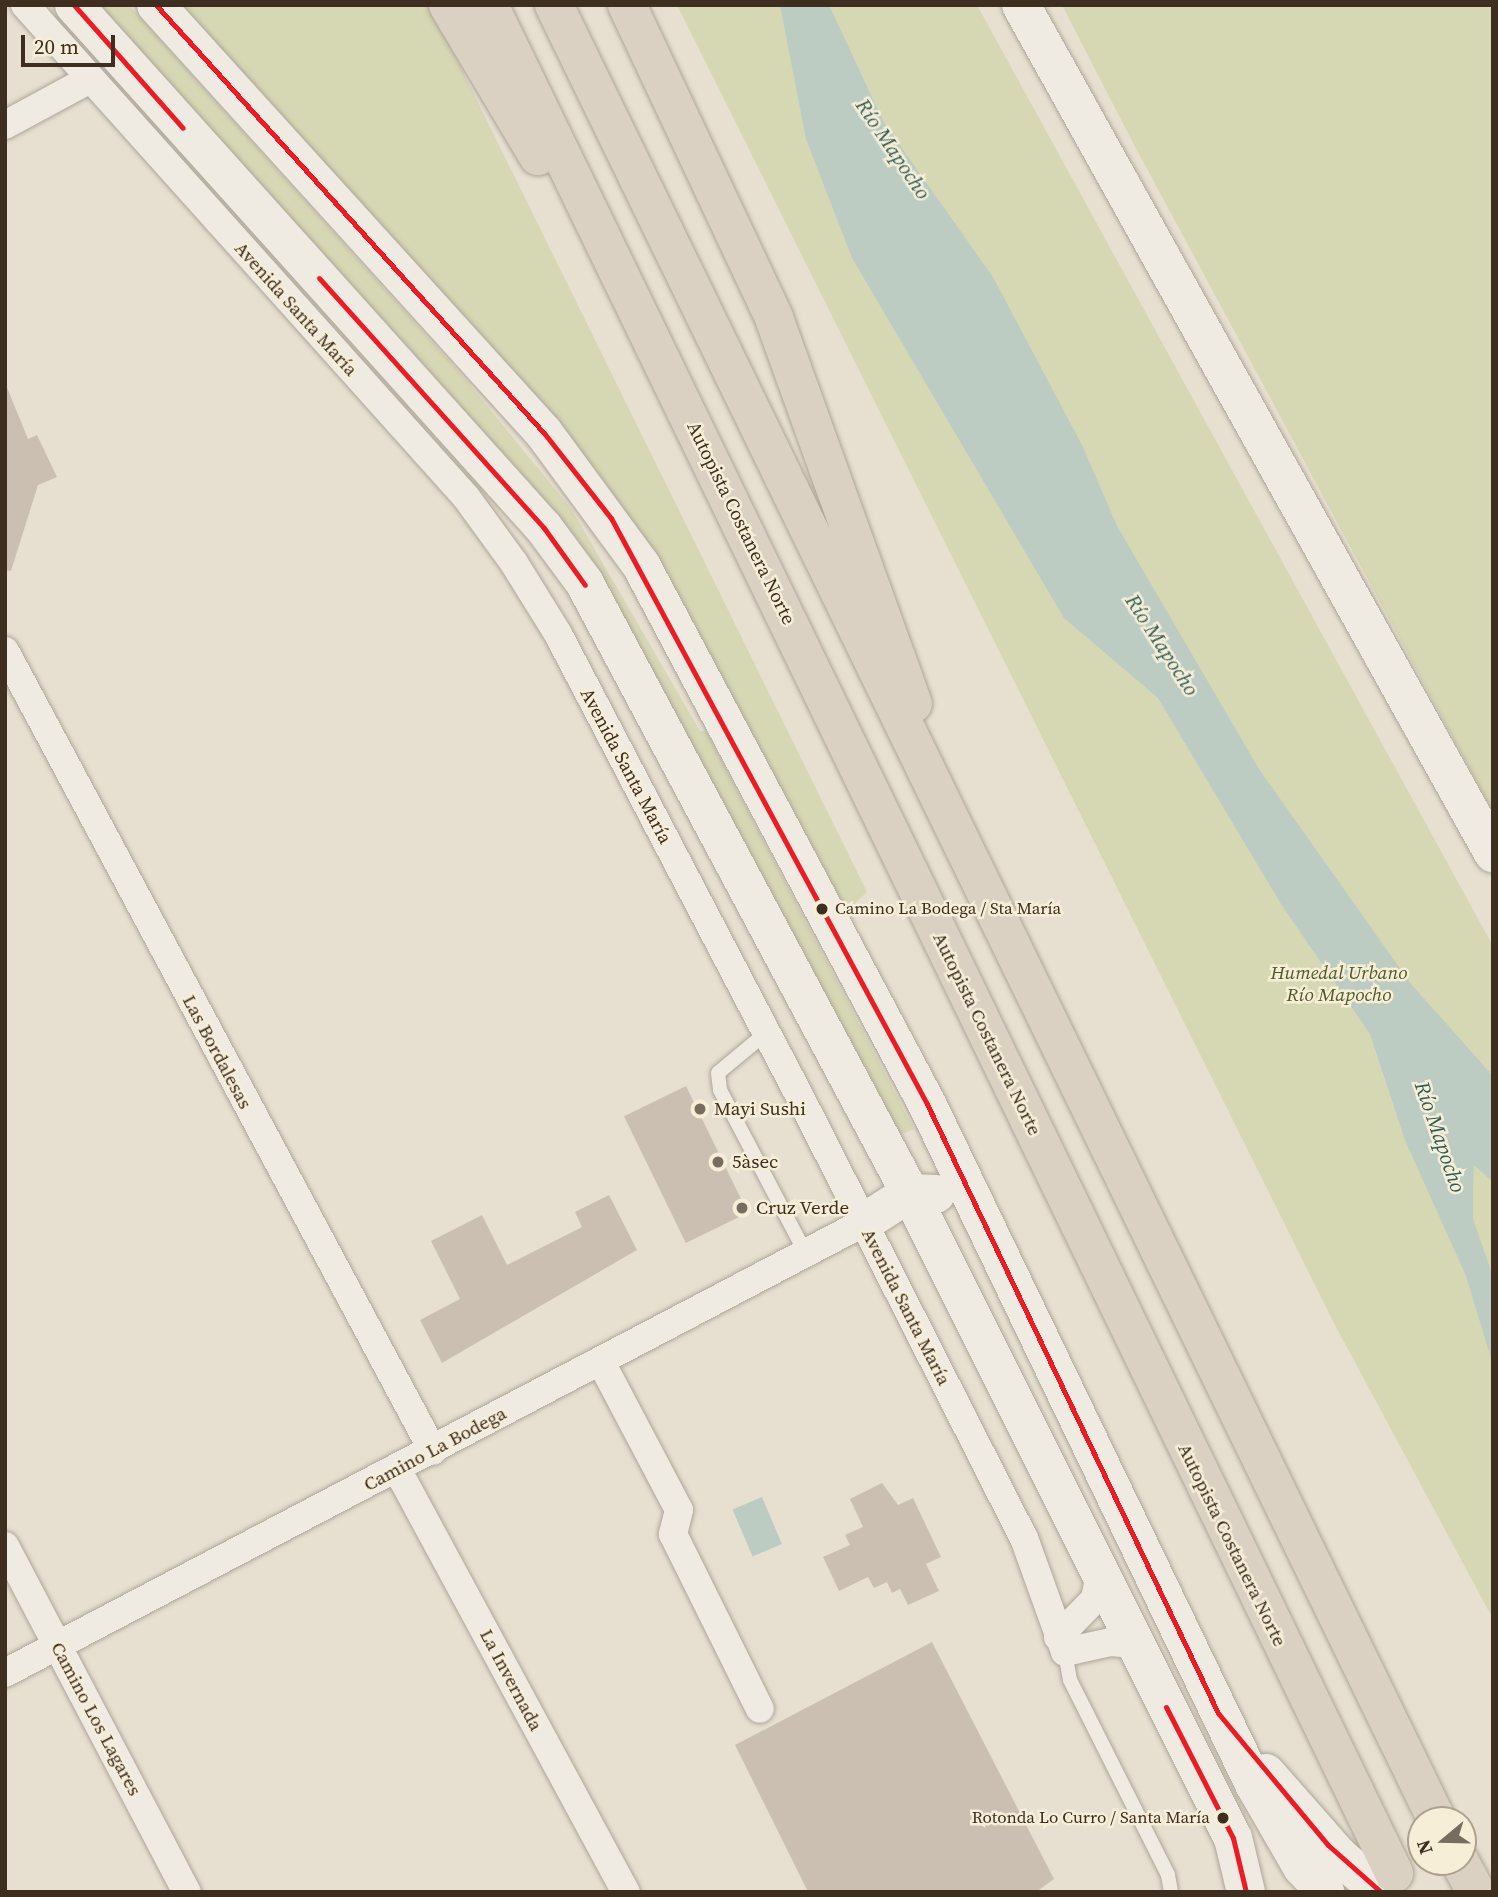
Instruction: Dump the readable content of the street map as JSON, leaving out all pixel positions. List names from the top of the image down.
{
  "streets": {
    "highway": ["Autopista Costanera Norte"],
    "main road": ["Avenida Santa María"],
    "street": [
      "Las Bordalesas",
      "Camino La Bodega",
      "La Invernada",
      "Camino Los Lagares"
    ]
  },
  "crossings": [
    ["Avenida Santa María", "Camino La Bodega"],
    ["Las Bordalesas", "Camino La Bodega"],
    ["Camino La Bodega", "La Invernada"],
    ["Camino La Bodega", "Camino Los Lagares"]
  ],
  "water": ["Río Mapocho"],
  "parks": ["Humedal Urbano Río Mapocho"],
  "places": [
    "Camino La Bodega / Sta María",
    "Mayi Sushi",
    "5àsec",
    "Cruz Verde",
    "Rotonda Lo Curro / Santa María"
  ],
  "scale_bar": "20 m",
  "north": "left"
}
